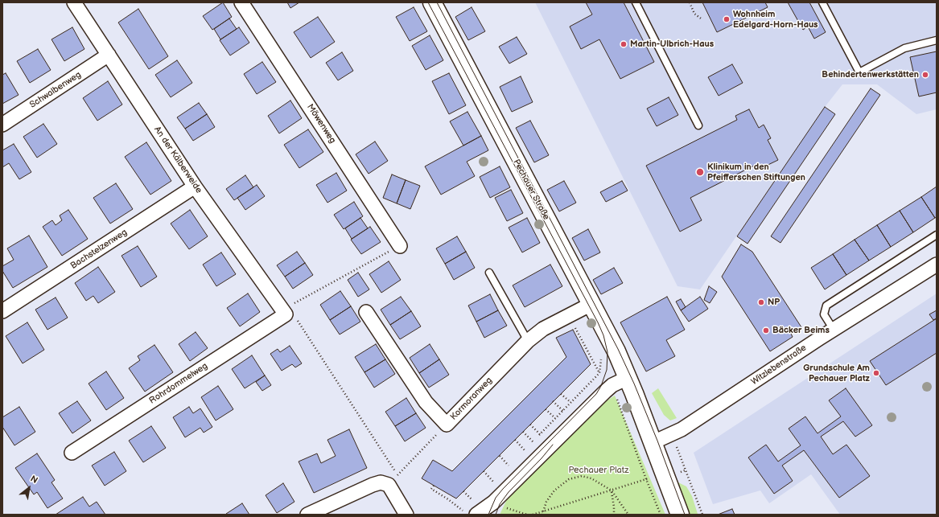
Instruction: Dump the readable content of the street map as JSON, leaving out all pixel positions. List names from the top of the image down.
{
  "streets": {
    "main road": ["Pechauer Straße"],
    "street": [
      "Schwalbenweg",
      "Möwenweg",
      "An der Kälberweide",
      "Bachstelzenweg",
      "Witzlebenstraße",
      "Rohrdommelweg",
      "Kormoranweg"
    ]
  },
  "crossings": [
    ["Schwalbenweg", "An der Kälberweide"],
    ["An der Kälberweide", "Bachstelzenweg"],
    ["An der Kälberweide", "Rohrdommelweg"],
    ["Pechauer Straße", "Kormoranweg"]
  ],
  "parks": ["Pechauer Platz"],
  "places": [
    "Wohnheim Edelgard-Horn-Haus",
    "Martin-Ulbrich-Haus",
    "Behindertenwerkstätten",
    "Klinikum in den Pfeifferschen Stiftungen",
    "NP",
    "Bäcker Beims",
    "Grundschule Am Pechauer Platz"
  ],
  "north": "top right"
}
